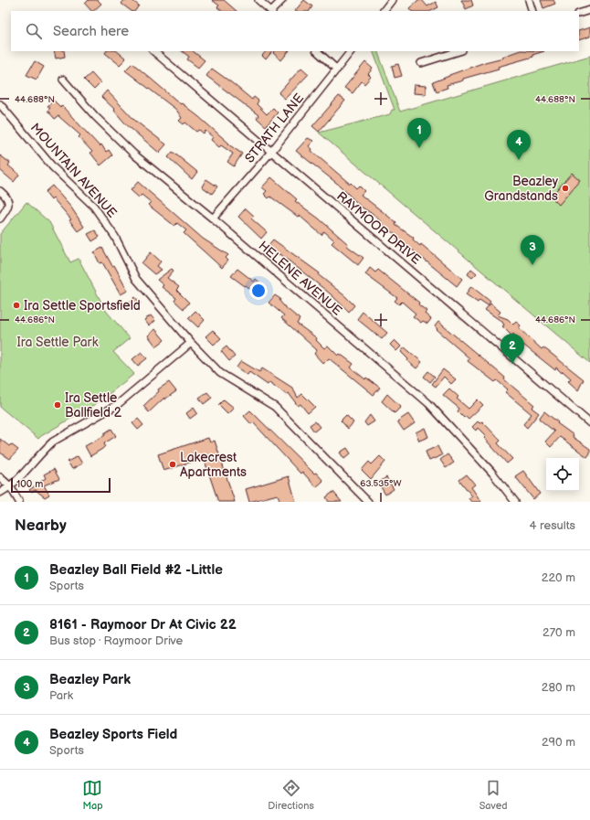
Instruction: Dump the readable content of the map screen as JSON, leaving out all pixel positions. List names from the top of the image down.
{
  "streets": {
    "street": [
      "STRATH LANE",
      "MOUNTAIN AVENUE",
      "RAYMOOR DRIVE",
      "HELENE AVENUE"
    ]
  },
  "crossings": [
    ["STRATH LANE", "RAYMOOR DRIVE"],
    ["STRATH LANE", "HELENE AVENUE"]
  ],
  "parks": ["Ira Settle Park"],
  "places": [
    "Beazley Grandstands",
    "Ira Settle Sportsfield",
    "Ira Settle Ballfield 2",
    "Lakecrest Apartments"
  ],
  "scale_bar": "100 m",
  "page": {
    "search": "Search here",
    "pins": [
      "1",
      "4",
      "3",
      "2"
    ],
    "scale": "100 m",
    "heading": ["Nearby", "4 results"],
    "list": [
      {
        "mark": "1",
        "name": "Beazley Ball Field #2 -Little",
        "note": "Sports",
        "value": "220 m"
      },
      {
        "mark": "2",
        "name": "8161 - Raymoor Dr At Civic 22",
        "note": "Bus stop · Raymoor Drive",
        "value": "270 m"
      },
      {
        "mark": "3",
        "name": "Beazley Park",
        "note": "Park",
        "value": "280 m"
      },
      {
        "mark": "4",
        "name": "Beazley Sports Field",
        "note": "Sports",
        "value": "290 m"
      }
    ],
    "nav": ["Map", "Directions", "Saved"]
  },
  "coordinates": ["44.688°N", "44.686°N", "63.535°W"]
}
